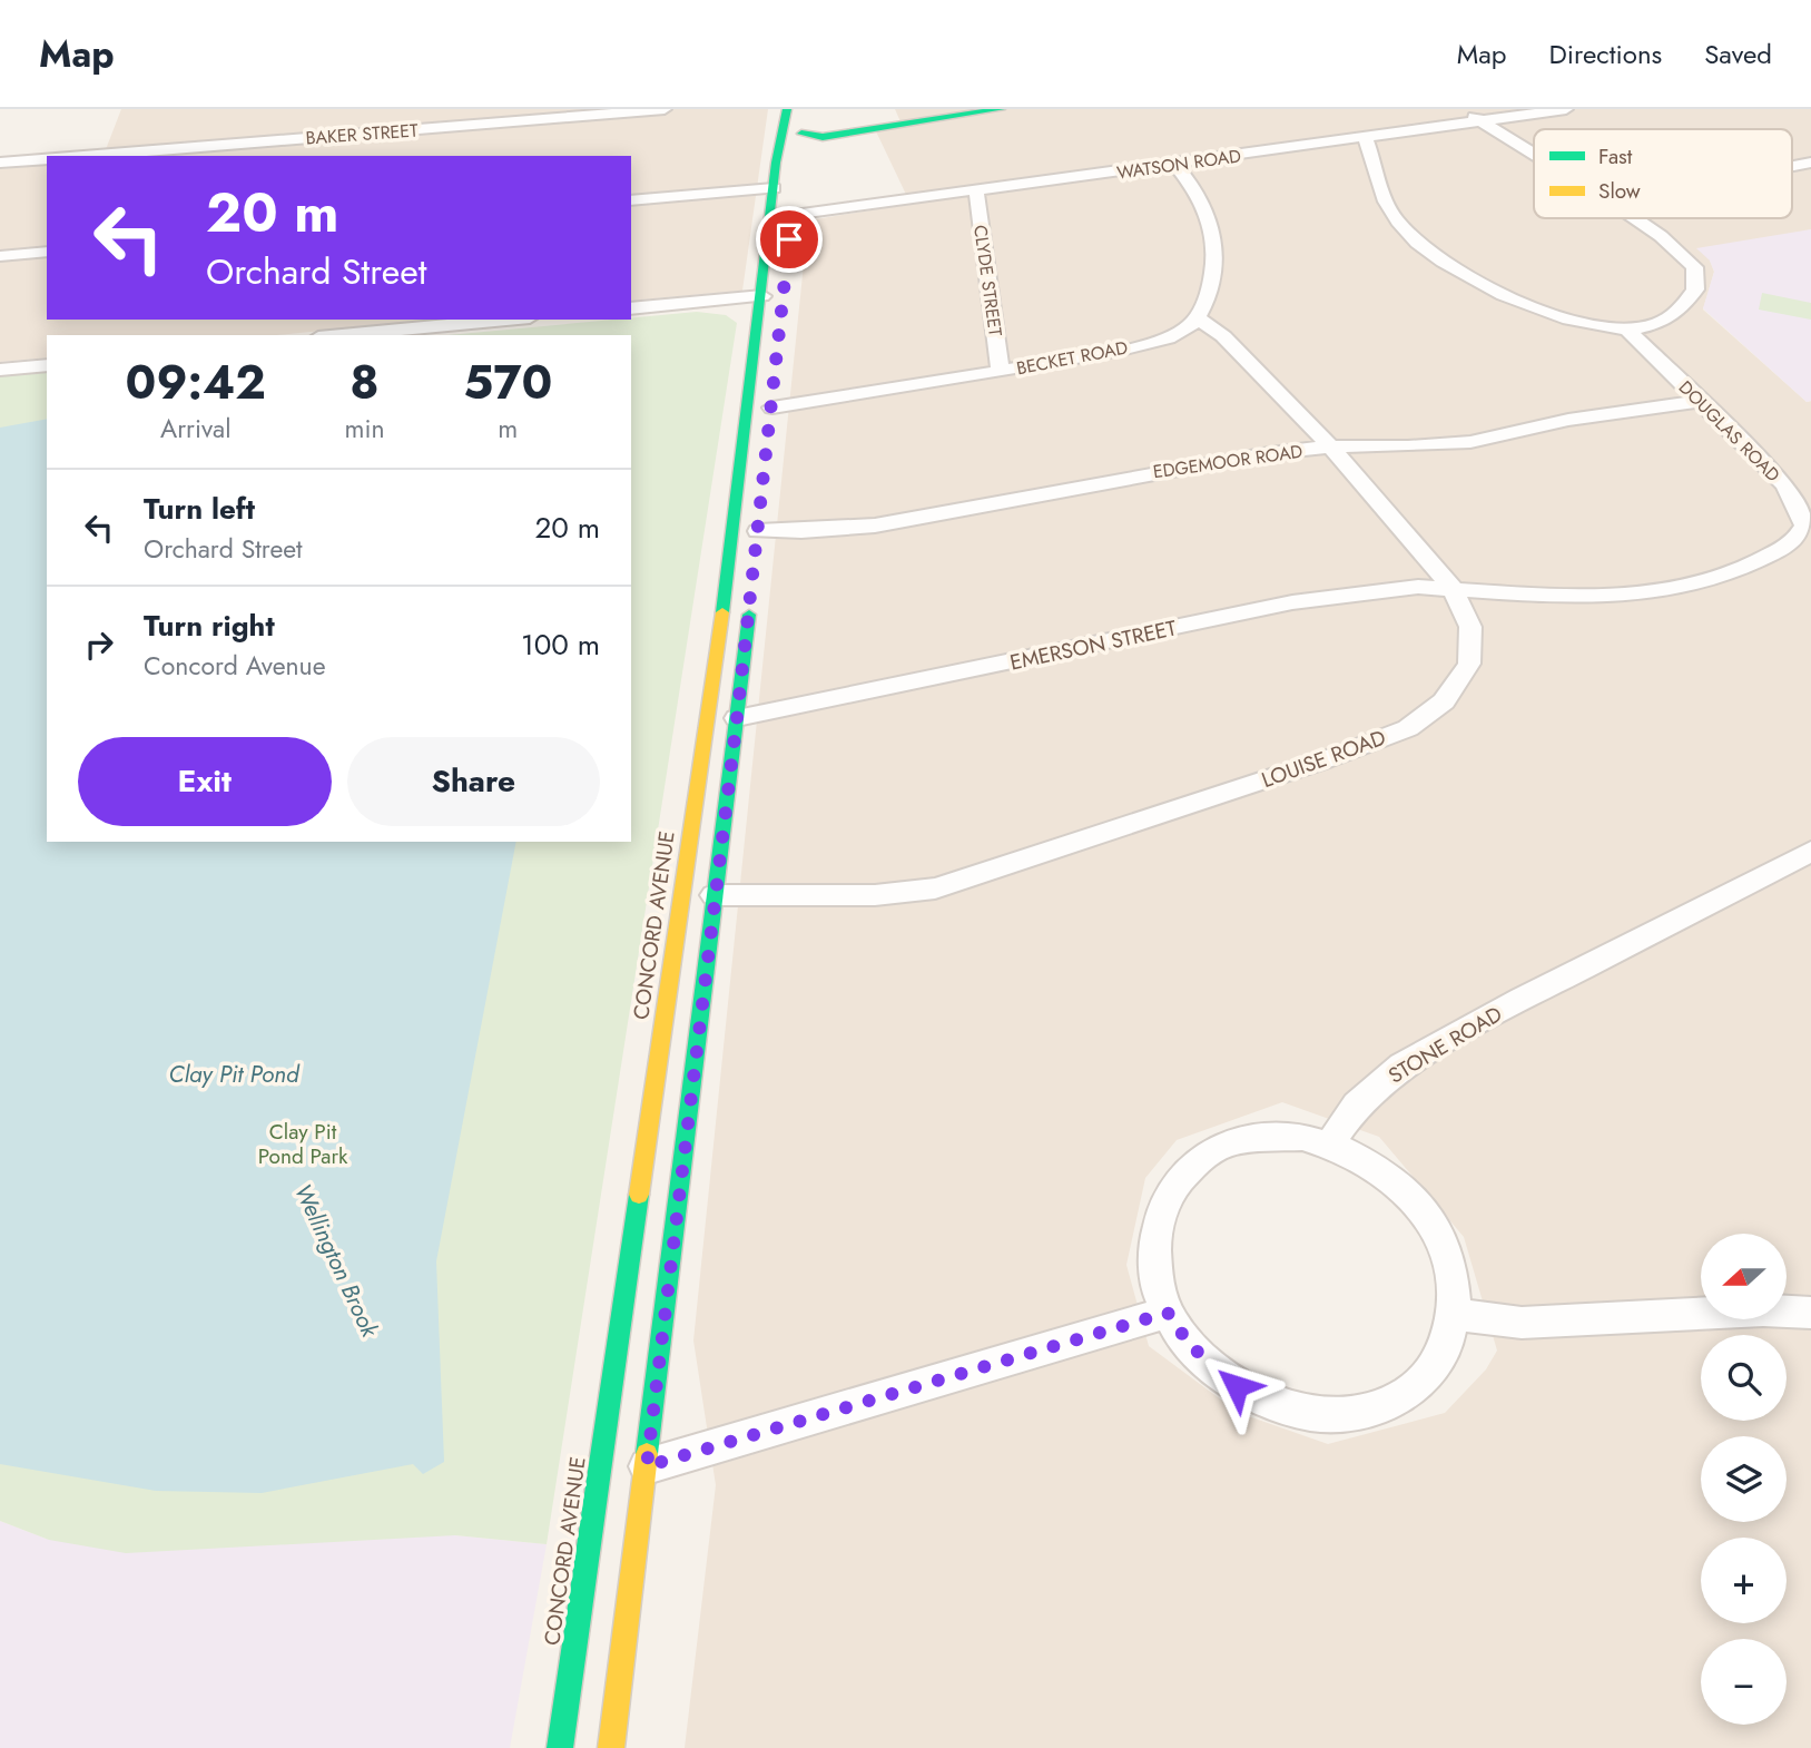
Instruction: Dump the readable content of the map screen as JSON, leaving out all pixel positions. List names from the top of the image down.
{
  "streets": {
    "main road": ["CONCORD AVENUE"],
    "street": [
      "BAKER STREET",
      "WATSON ROAD",
      "CLYDE STREET",
      "BECKET ROAD",
      "DOUGLAS ROAD",
      "EDGEMOOR ROAD",
      "EMERSON STREET",
      "LOUISE ROAD",
      "STONE ROAD"
    ]
  },
  "crossings": [
    ["WATSON ROAD", "CLYDE STREET"],
    ["CLYDE STREET", "BECKET ROAD"],
    ["BECKET ROAD", "LOUISE ROAD"],
    ["DOUGLAS ROAD", "EDGEMOOR ROAD"],
    ["DOUGLAS ROAD", "EMERSON STREET"],
    ["DOUGLAS ROAD", "LOUISE ROAD"],
    ["EDGEMOOR ROAD", "LOUISE ROAD"],
    ["EMERSON STREET", "LOUISE ROAD"]
  ],
  "water": ["Clay Pit Pond", "Wellington Brook"],
  "parks": ["Clay Pit Pond Park"],
  "legend": ["Fast", "Slow"],
  "north": "left",
  "page": {
    "header": "Map",
    "nav": ["Map", "Directions", "Saved"],
    "turn": ["20 m", "Orchard Street"],
    "eta": [
      "09:42",
      "Arrival",
      "8",
      "min",
      "570",
      "m"
    ],
    "list": [
      {
        "name": "Turn left",
        "note": "Orchard Street",
        "value": "20 m"
      },
      {
        "name": "Turn right",
        "note": "Concord Avenue",
        "value": "100 m"
      }
    ],
    "buttons": ["Exit", "Share"],
    "map_buttons": ["+", "−"]
  }
}
